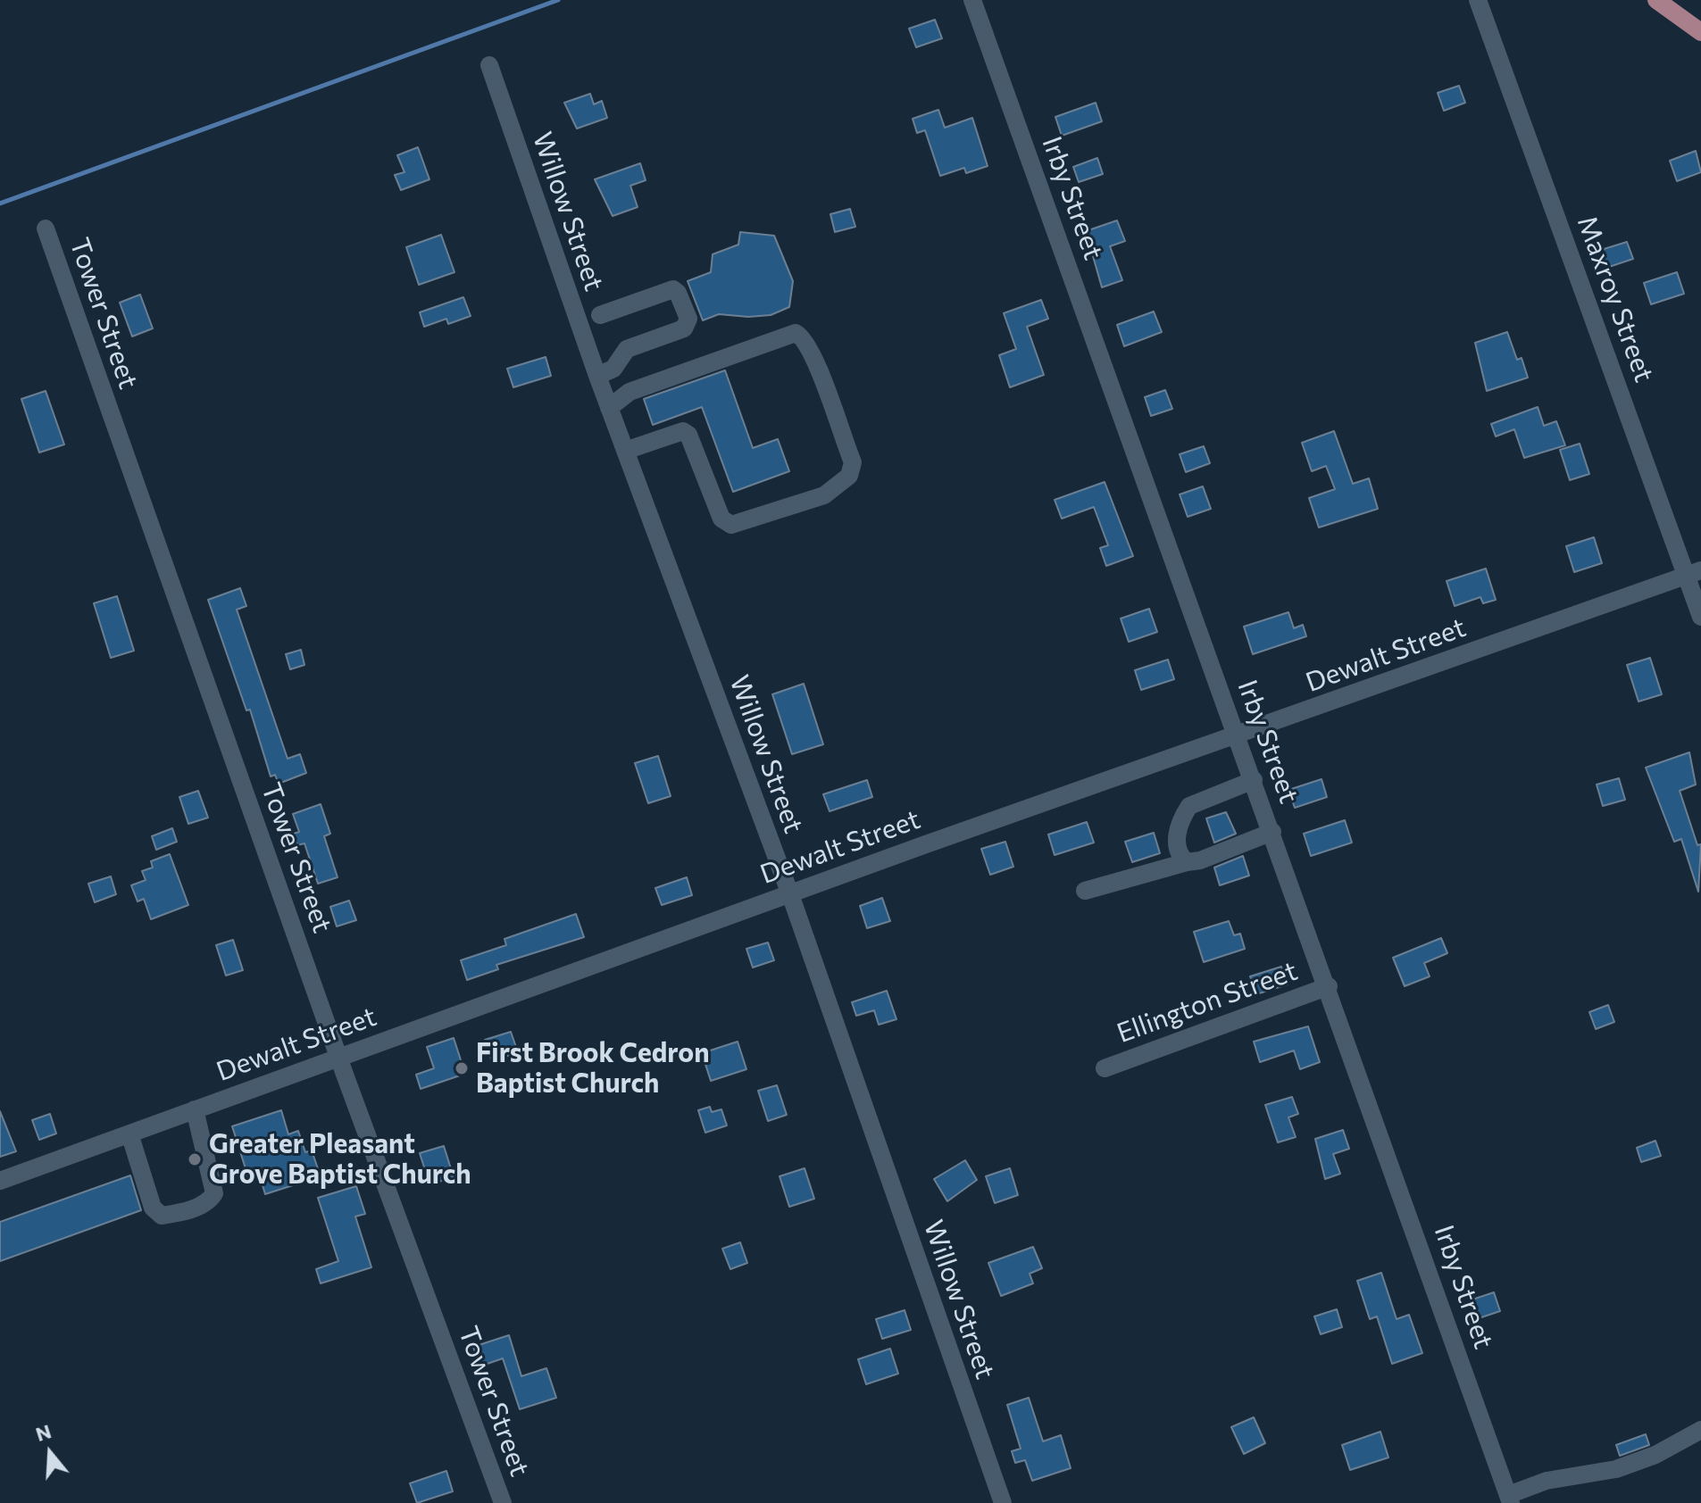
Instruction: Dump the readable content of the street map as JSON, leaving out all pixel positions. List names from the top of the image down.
{
  "streets": {
    "street": [
      "Irby Street",
      "Willow Street",
      "Maxroy Street",
      "Tower Street",
      "Dewalt Street",
      "Ellington Street"
    ]
  },
  "crossings": [
    ["Irby Street", "Dewalt Street"],
    ["Irby Street", "Ellington Street"],
    ["Willow Street", "Dewalt Street"],
    ["Maxroy Street", "Dewalt Street"],
    ["Tower Street", "Dewalt Street"]
  ],
  "places": ["First Brook Cedron Baptist Church", "Greater Pleasant Grove Baptist Church"],
  "north": "top"
}
